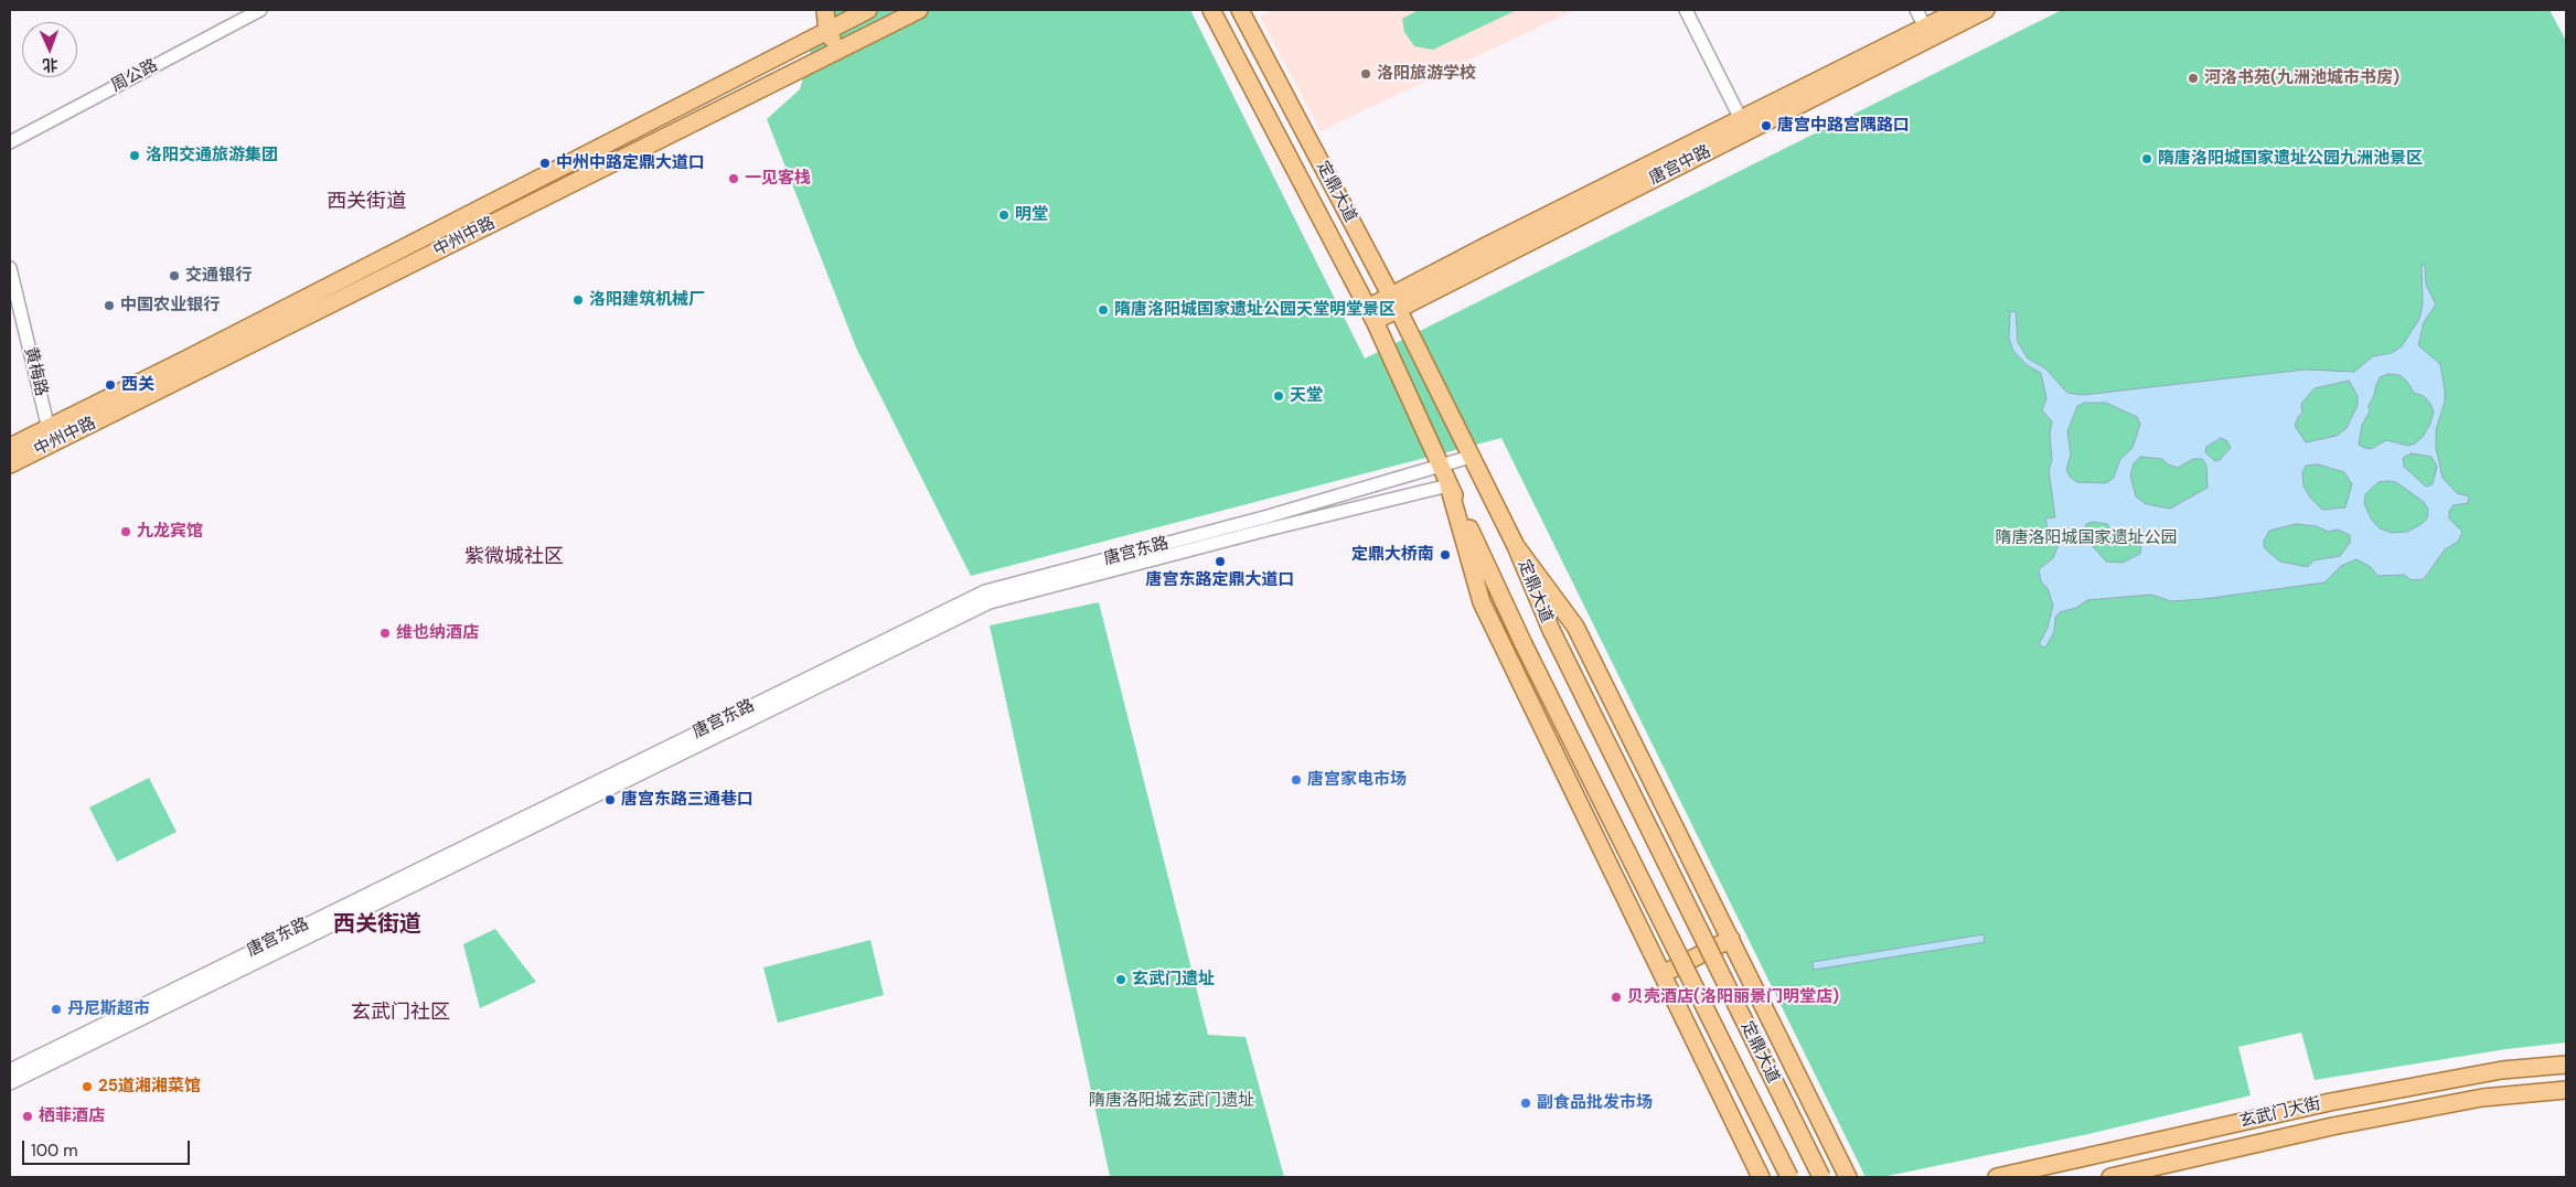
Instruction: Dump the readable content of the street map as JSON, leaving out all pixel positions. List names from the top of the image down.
{
  "streets": {
    "main road": [
      "唐宫中路",
      "定鼎大道",
      "中州中路",
      "玄武门大街"
    ],
    "street": ["周公路", "黄梅路", "唐宫东路"]
  },
  "crossings": [
    ["唐宫中路", "定鼎大道"],
    ["定鼎大道", "唐宫东路"],
    ["中州中路", "黄梅路"]
  ],
  "districts": [
    "西关街道",
    "紫微城社区",
    "西关街道",
    "玄武门社区"
  ],
  "parks": ["隋唐洛阳城国家遗址公园", "隋唐洛阳城玄武门遗址"],
  "places": [
    "洛阳旅游学校",
    "河洛书苑(九洲池城市书房)",
    "唐宫中路宫隅路口",
    "洛阳交通旅游集团",
    "隋唐洛阳城国家遗址公园九洲池景区",
    "中州中路定鼎大道口",
    "一见客栈",
    "明堂",
    "交通银行",
    "洛阳建筑机械厂",
    "中国农业银行",
    "隋唐洛阳城国家遗址公园天堂明堂景区",
    "西关",
    "天堂",
    "九龙宾馆",
    "定鼎大桥南",
    "唐宫东路定鼎大道口",
    "维也纳酒店",
    "唐宫家电市场",
    "唐宫东路三通巷口",
    "玄武门遗址",
    "贝壳酒店(洛阳丽景门明堂店)",
    "丹尼斯超市",
    "25道湘湘菜馆",
    "副食品批发市场",
    "栖菲酒店"
  ],
  "scale_bar": "100 m",
  "north": "bottom"
}
